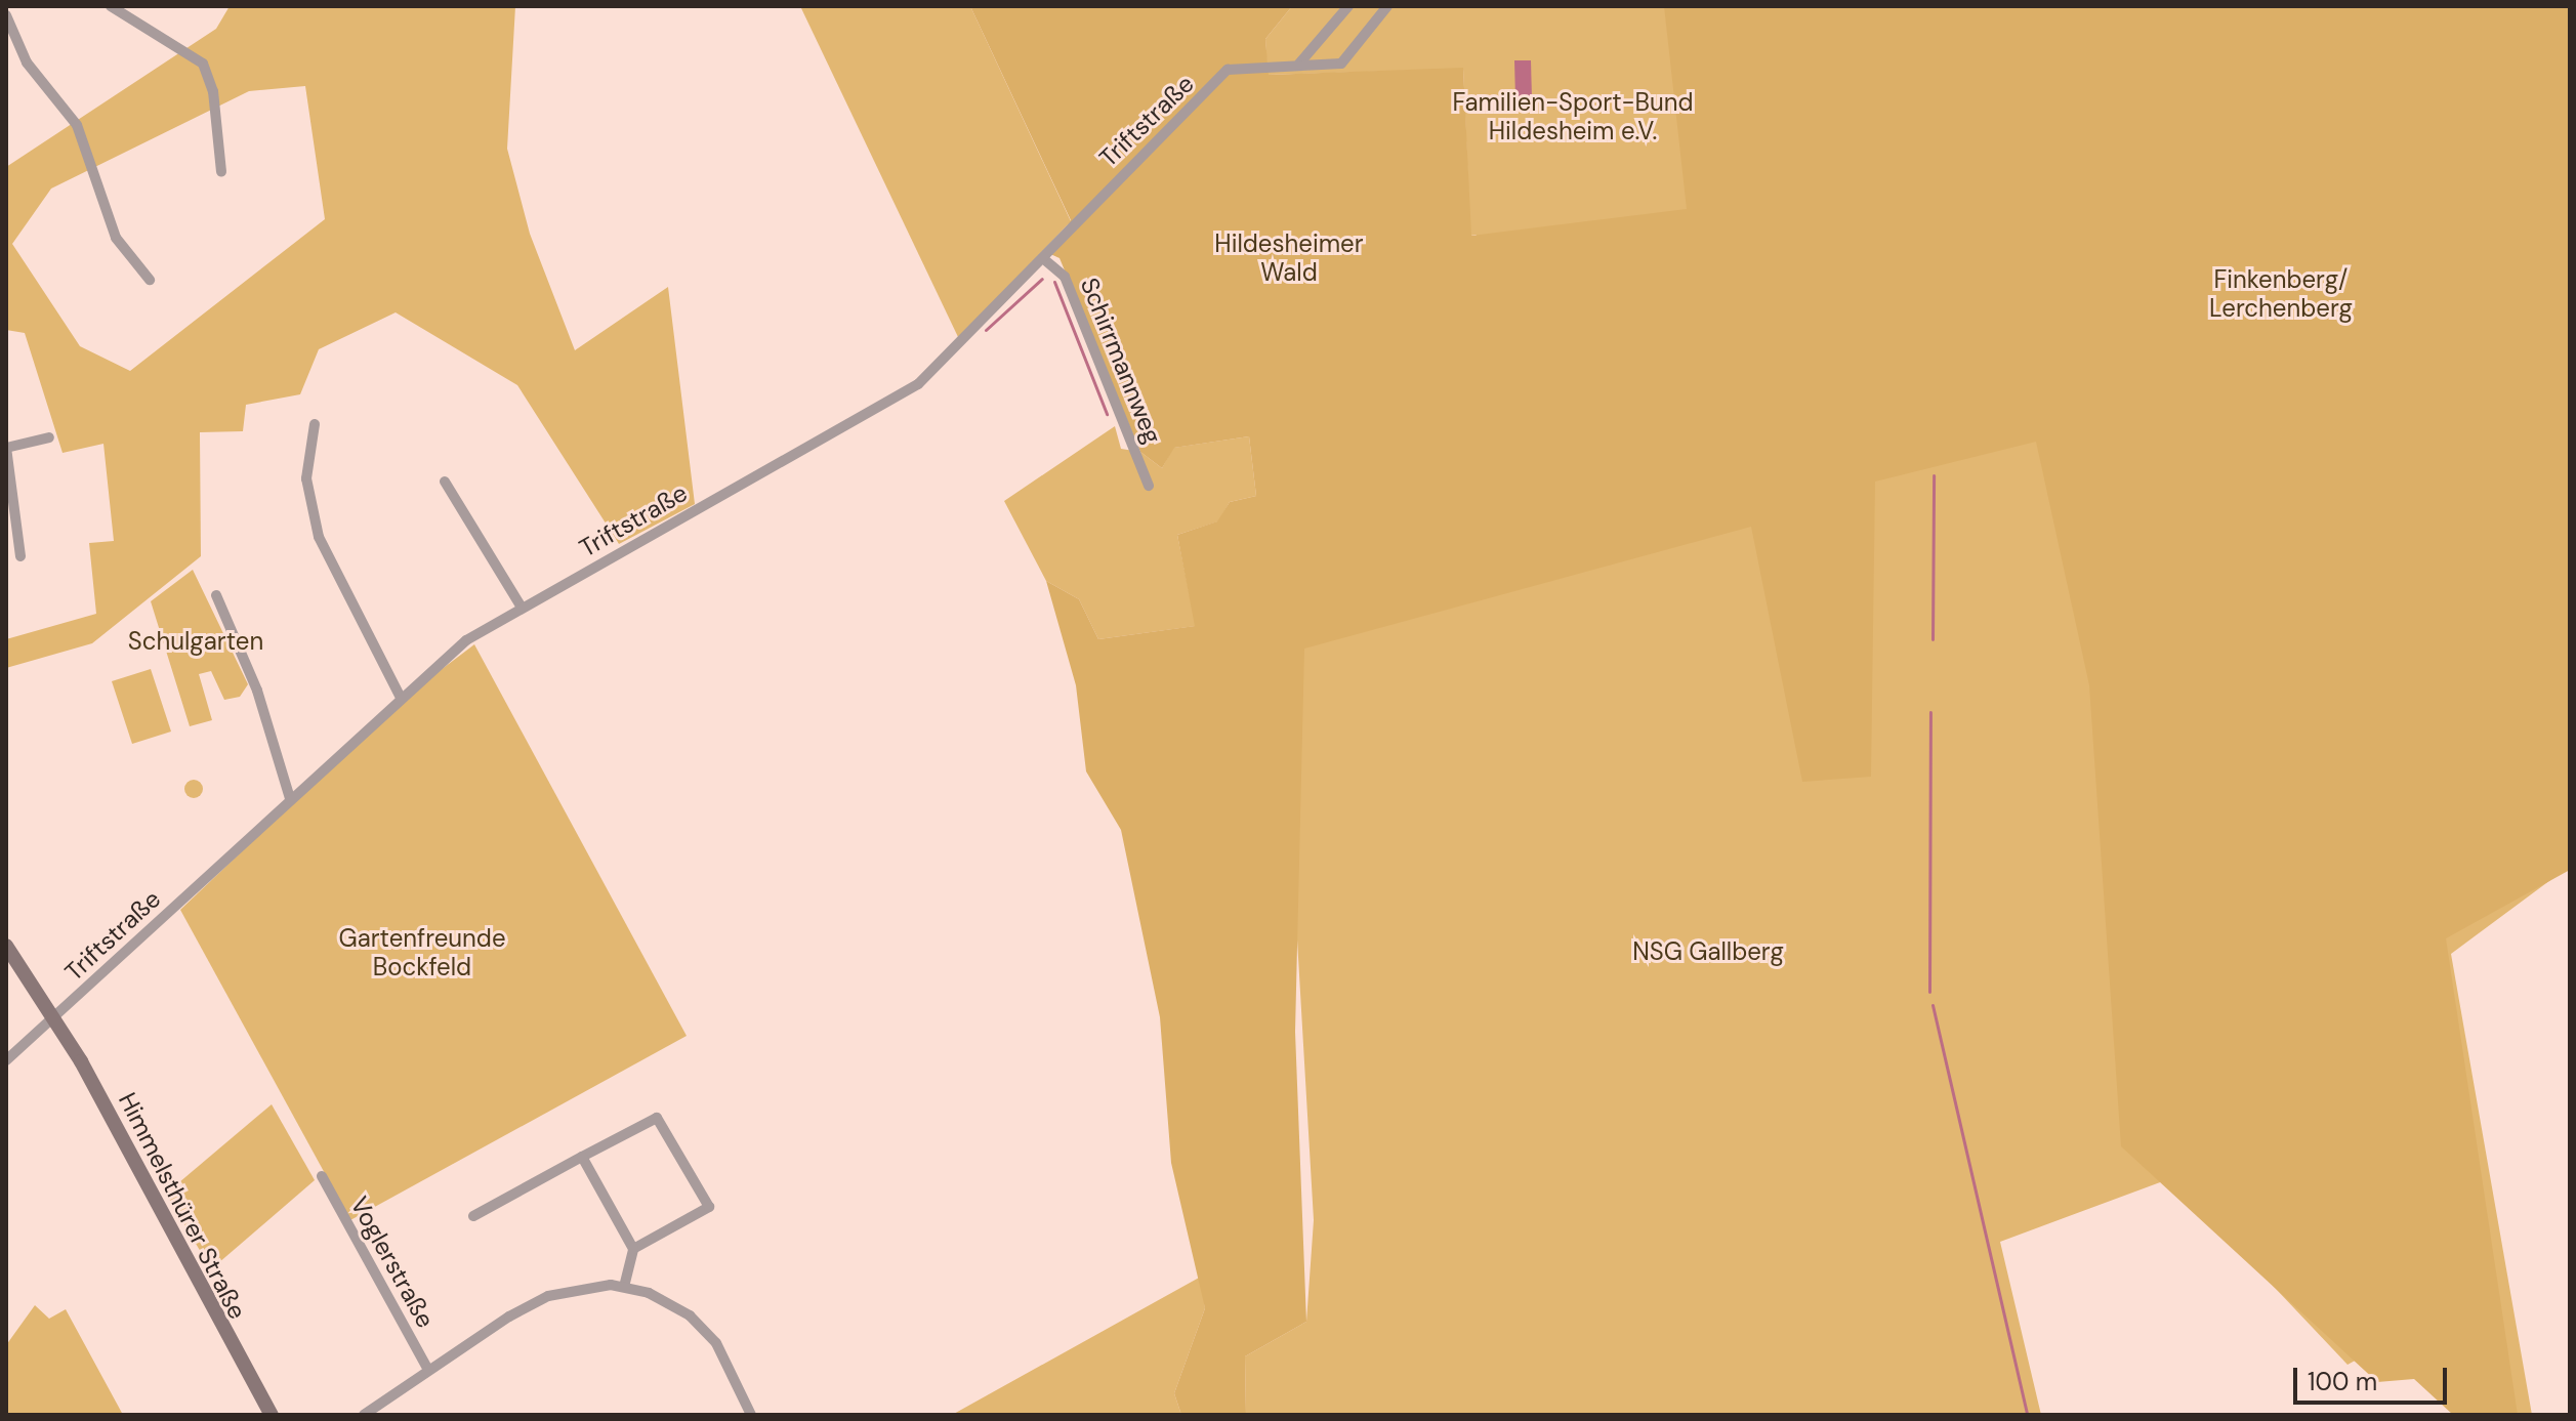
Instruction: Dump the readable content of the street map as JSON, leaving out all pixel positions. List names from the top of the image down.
{
  "streets": {
    "street": [
      "Triftstraße",
      "Schirrmannweg",
      "Himmelsthürer Straße",
      "Voglerstraße"
    ]
  },
  "crossings": [
    ["Triftstraße", "Schirrmannweg"],
    ["Triftstraße", "Himmelsthürer Straße"]
  ],
  "parks": [
    "Familien-Sport-Bund Hildesheim e.V.",
    "Hildesheimer Wald",
    "Finkenberg/ Lerchenberg",
    "Schulgarten",
    "Gartenfreunde Bockfeld",
    "NSG Gallberg"
  ],
  "scale_bar": "100 m"
}
